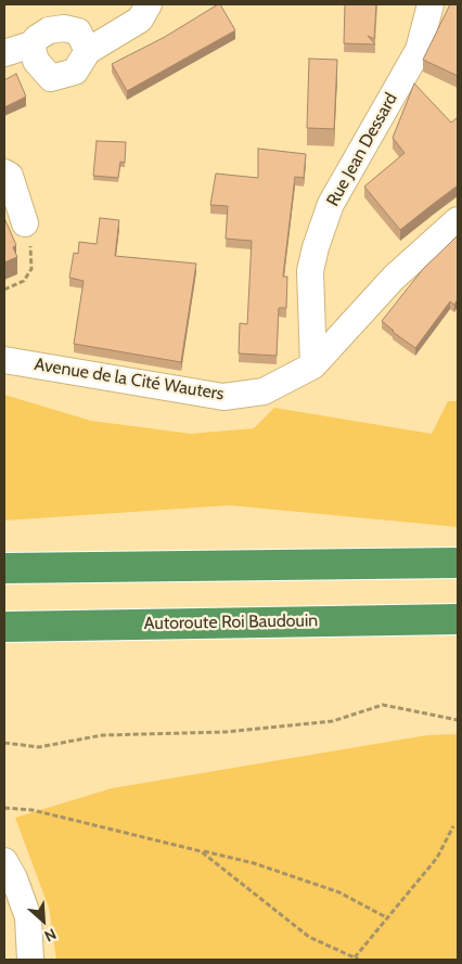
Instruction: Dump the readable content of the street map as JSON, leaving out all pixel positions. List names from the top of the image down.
{
  "streets": {
    "highway": ["Autoroute Roi Baudouin"],
    "street": ["Rue Jean Dessard", "Avenue de la Cité Wauters"]
  },
  "crossings": [
    ["Rue Jean Dessard", "Avenue de la Cité Wauters"]
  ],
  "north": "bottom right"
}
